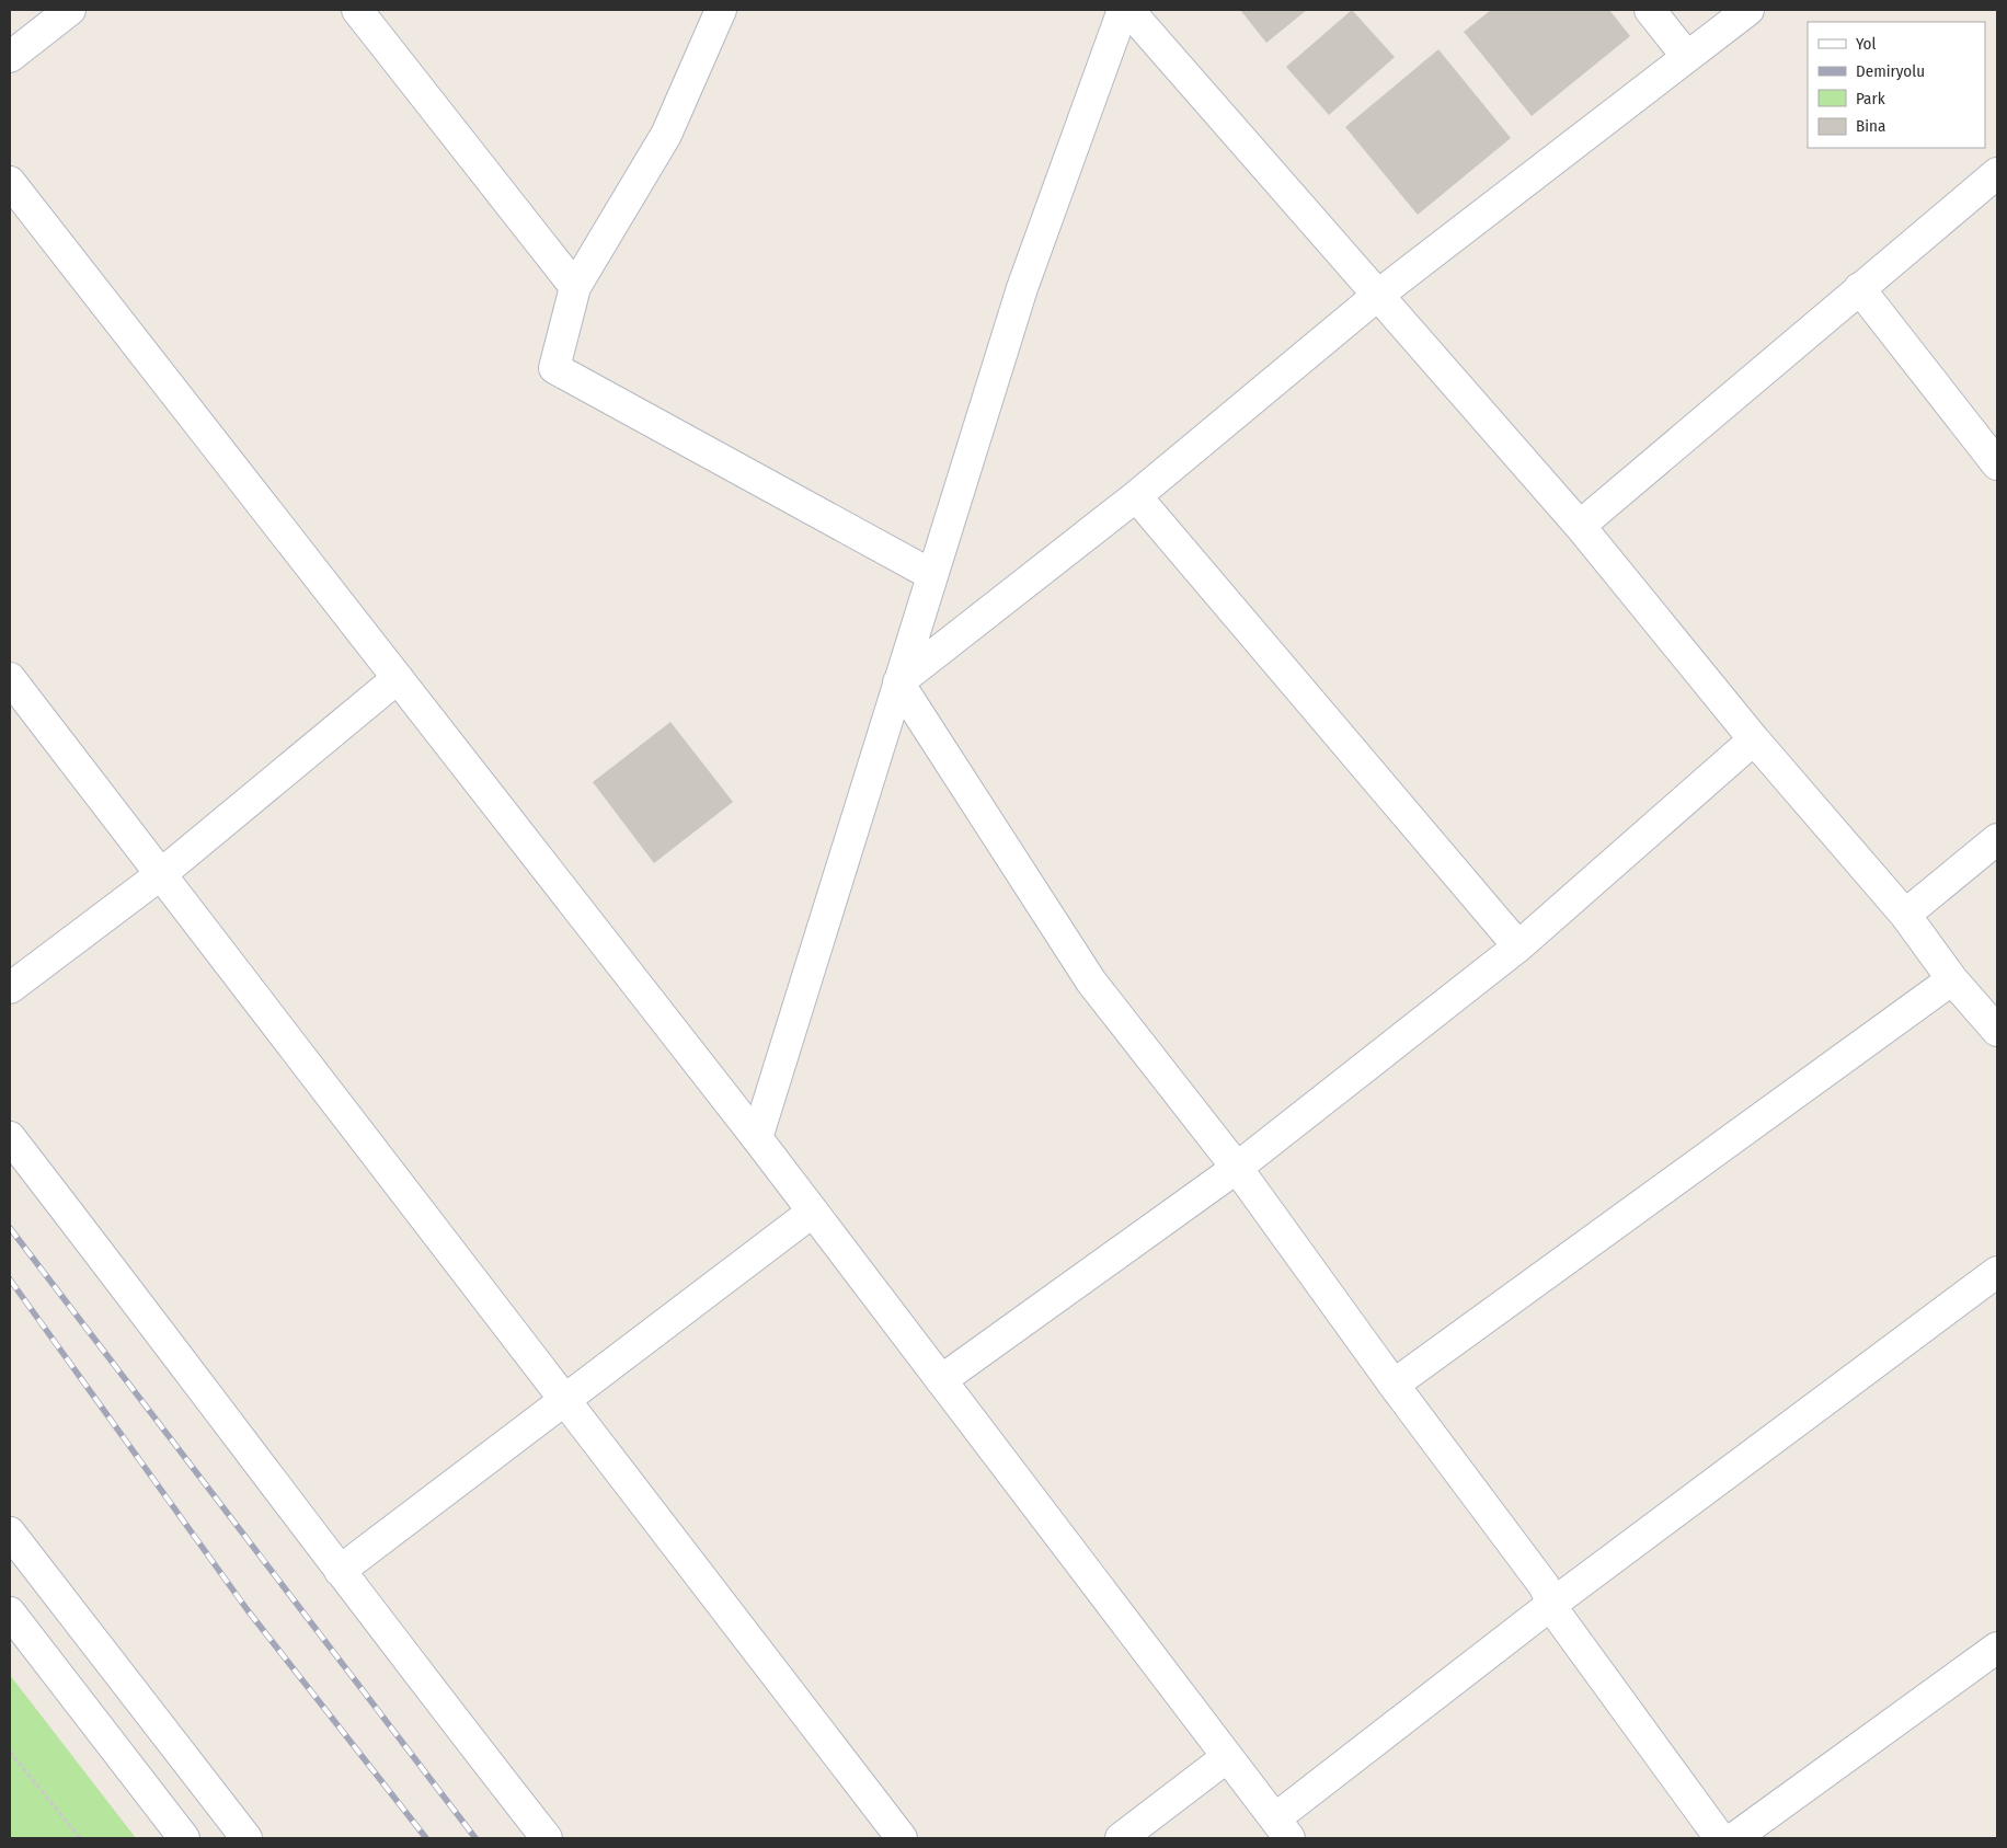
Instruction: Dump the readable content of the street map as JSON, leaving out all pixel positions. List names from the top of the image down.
{
  "legend": [
    "Yol",
    "Demiryolu",
    "Park",
    "Bina"
  ]
}
